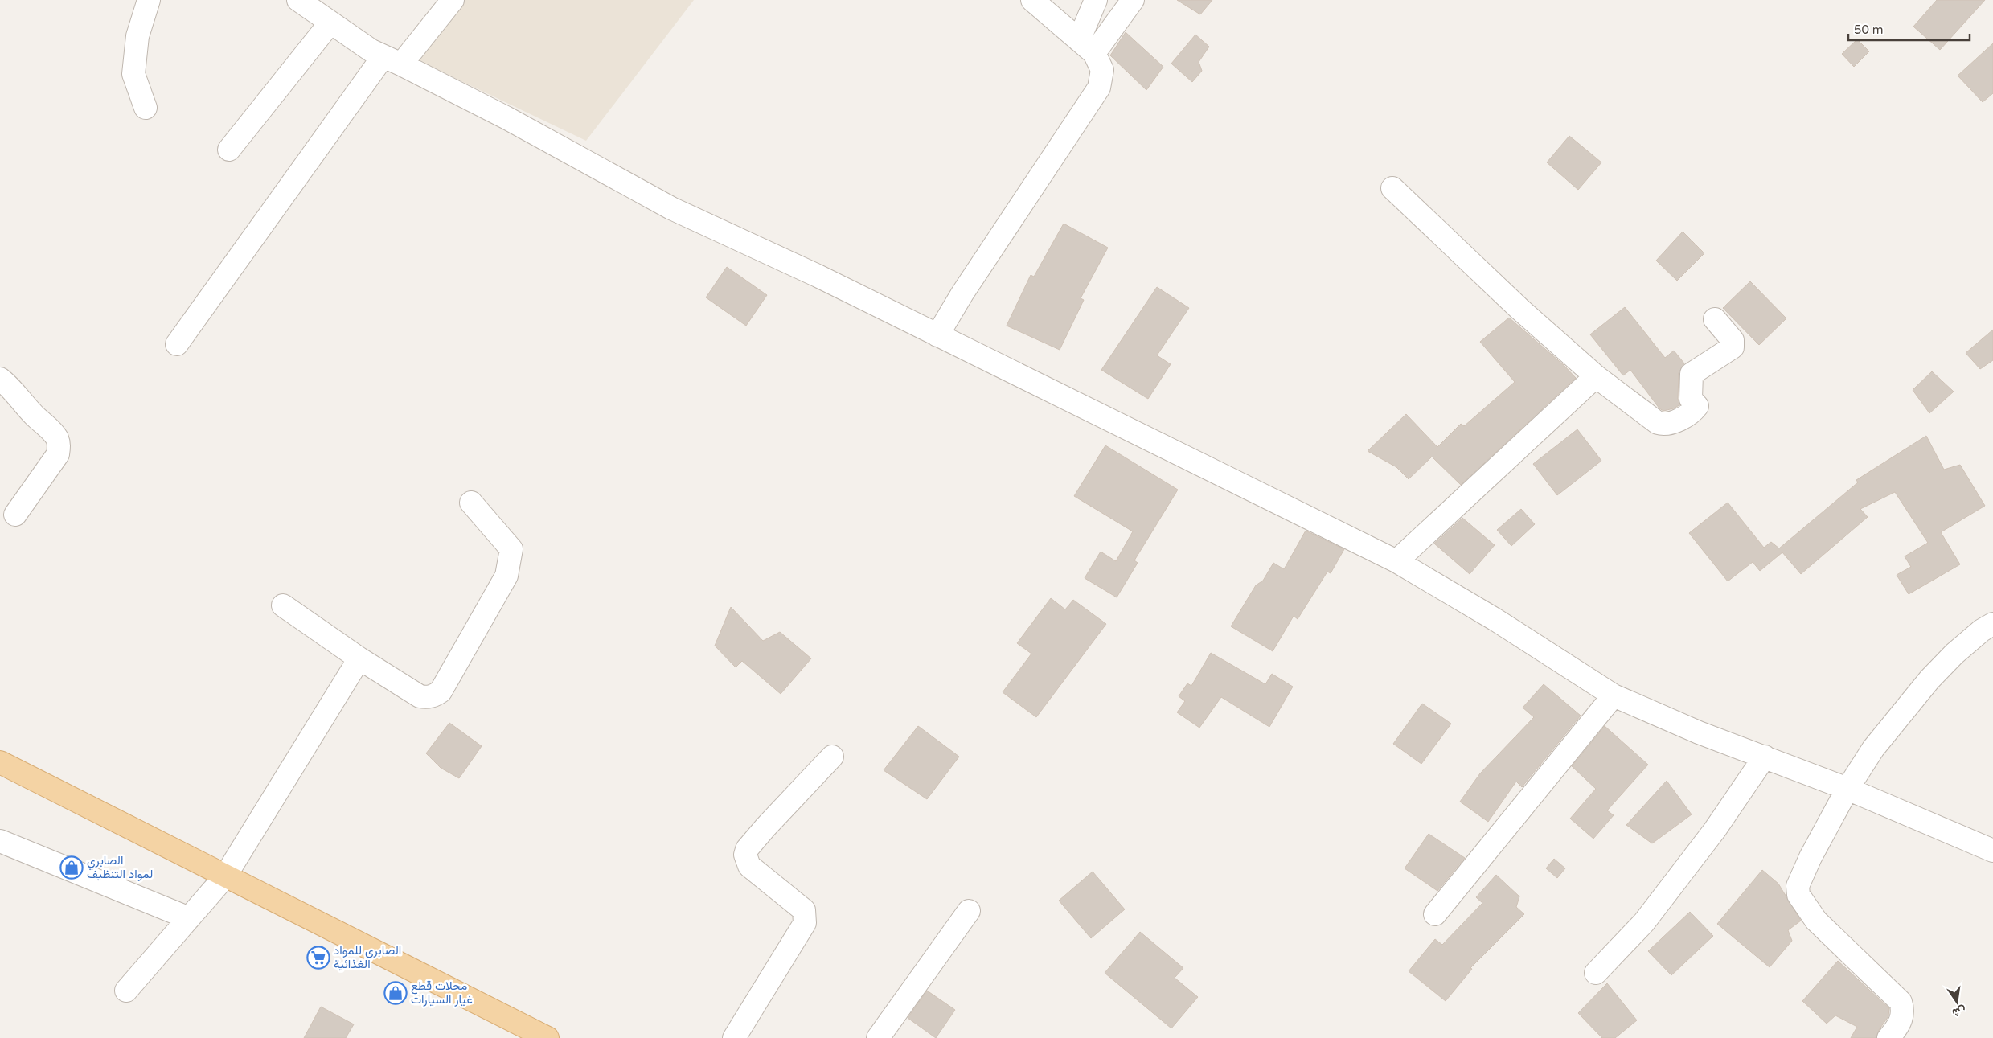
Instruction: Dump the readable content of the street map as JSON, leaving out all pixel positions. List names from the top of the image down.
{
  "places": {
    "shop": ["الصابري لمواد التنظيف", "محلات قطع غيار السيارات"],
    "supermarket": ["الصابري للمواد الغذائية"]
  },
  "scale_bar": "50 m",
  "north": "bottom"
}
